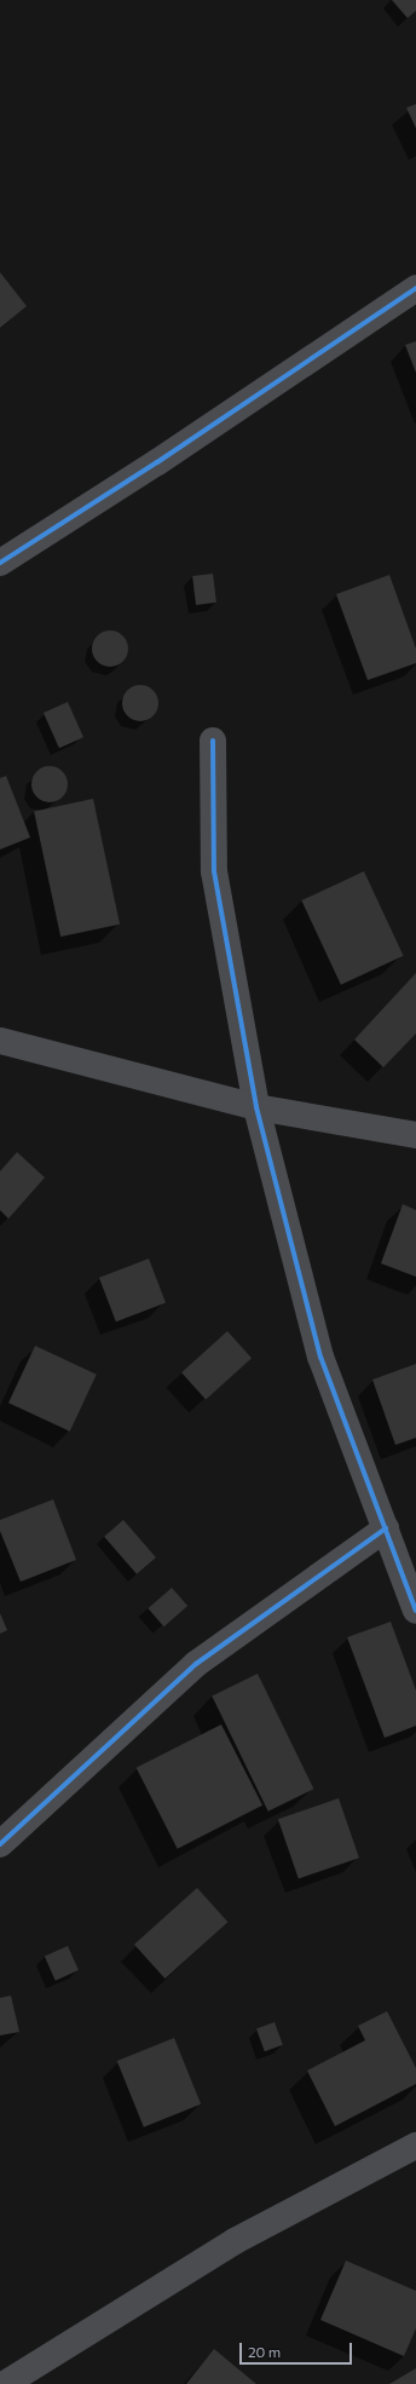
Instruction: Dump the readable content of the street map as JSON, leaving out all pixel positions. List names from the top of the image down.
{
  "scale_bar": "20 m"
}
